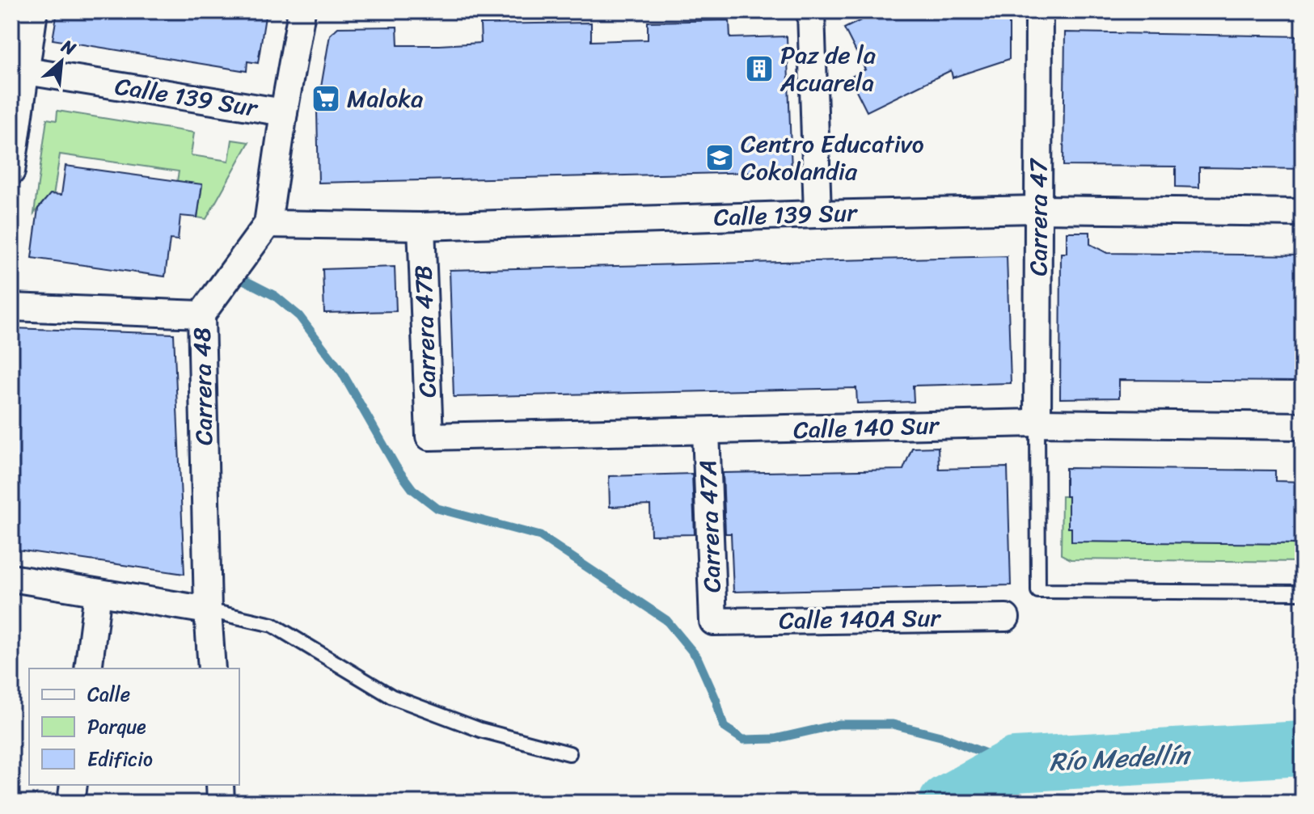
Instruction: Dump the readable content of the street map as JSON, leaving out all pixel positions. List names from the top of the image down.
{
  "streets": {
    "street": [
      "Calle 139 Sur",
      "Carrera 47",
      "Carrera 47B",
      "Carrera 48",
      "Calle 140 Sur",
      "Carrera 47A",
      "Calle 140A Sur"
    ]
  },
  "crossings": [
    ["Calle 139 Sur", "Carrera 47"],
    ["Calle 139 Sur", "Carrera 47B"],
    ["Calle 139 Sur", "Carrera 48"],
    ["Carrera 47", "Calle 140 Sur"],
    ["Carrera 47B", "Calle 140 Sur"],
    ["Calle 140 Sur", "Carrera 47A"],
    ["Carrera 47A", "Calle 140A Sur"]
  ],
  "water": ["Río Medellín"],
  "places": {
    "building": ["Paz de la Acuarela"],
    "supermarket": ["Maloka"],
    "school or university": ["Centro Educativo Cokolandia"]
  },
  "legend": ["Calle", "Parque", "Edificio"],
  "north": "top right"
}
